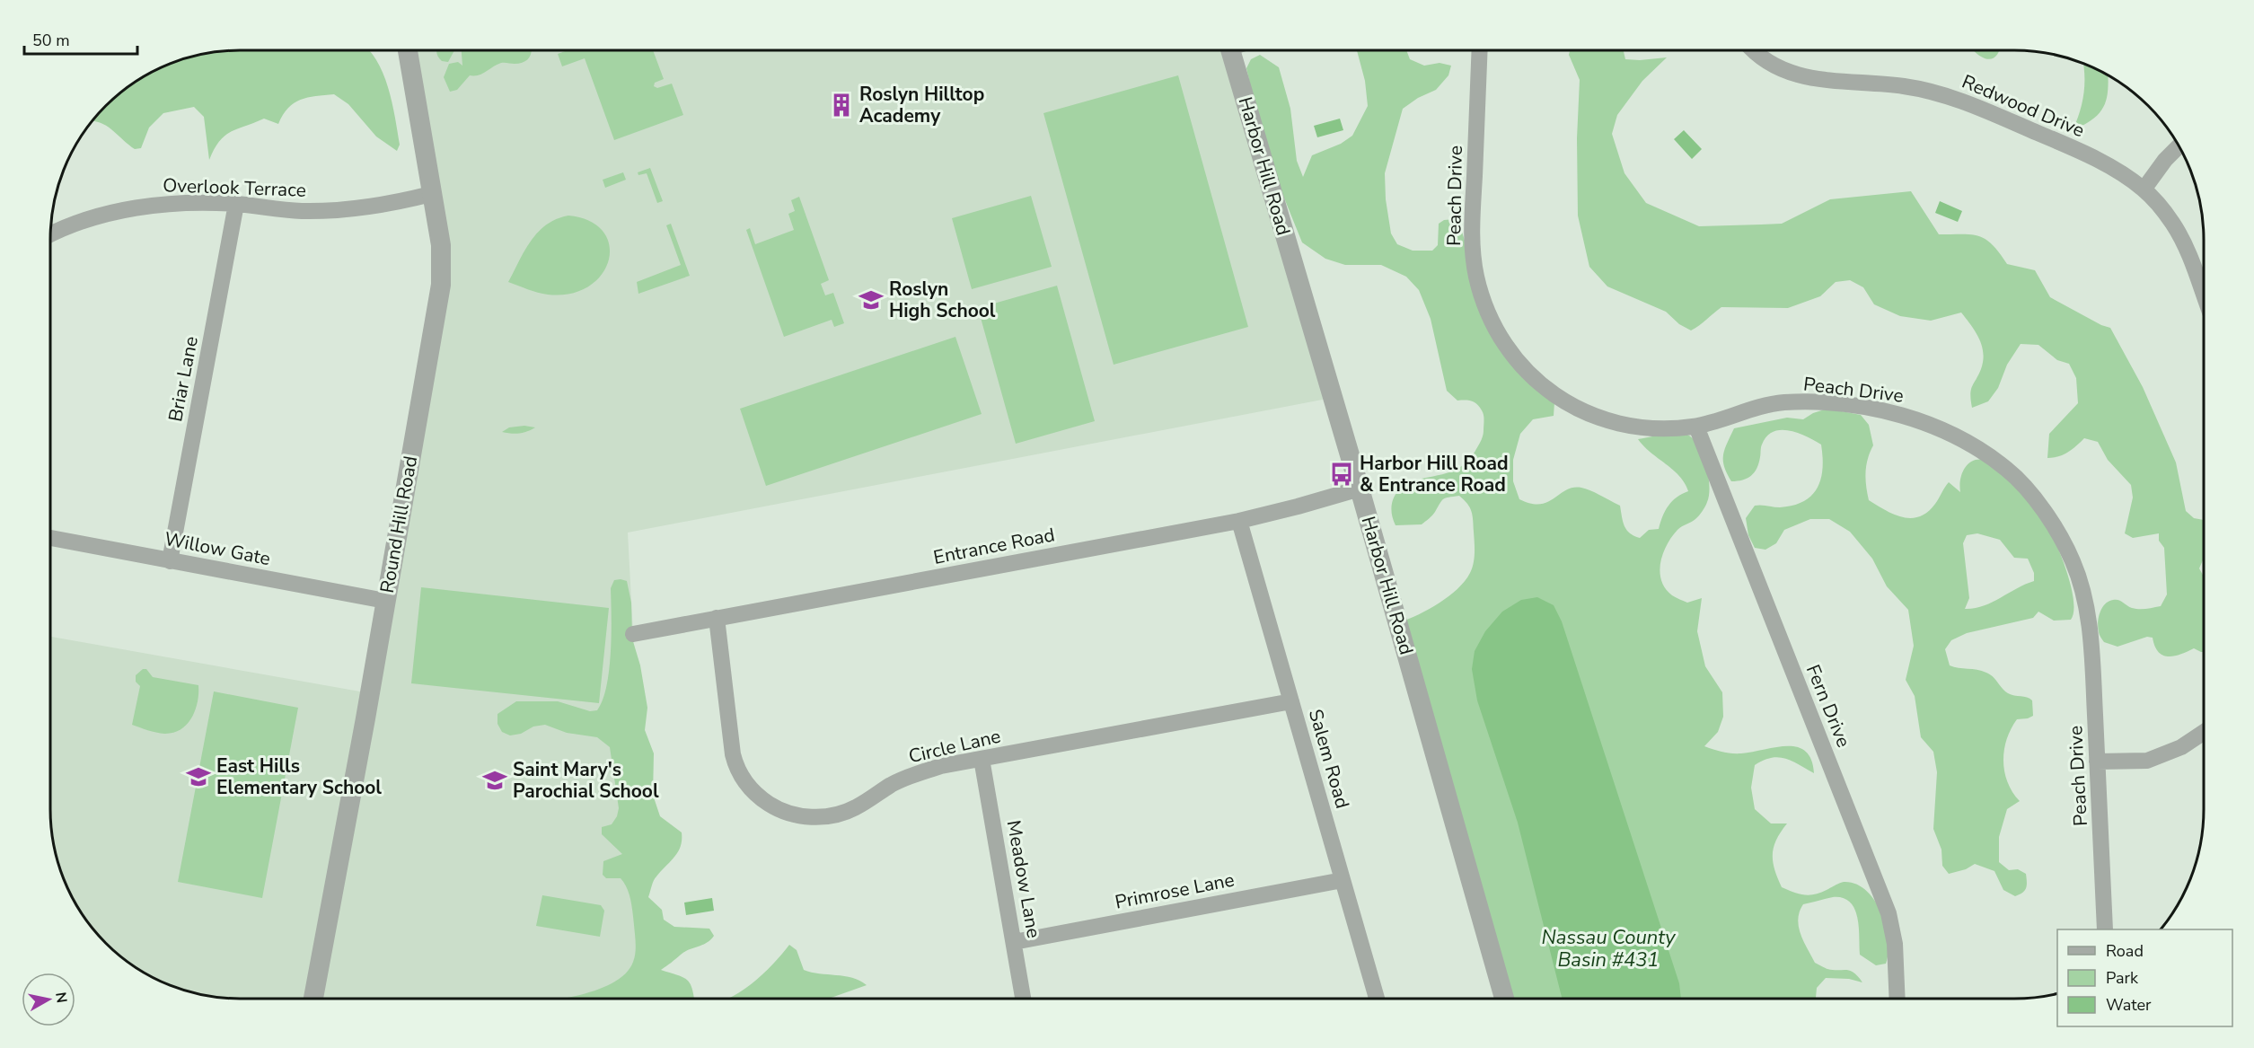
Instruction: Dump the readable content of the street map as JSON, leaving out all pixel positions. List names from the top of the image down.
{
  "streets": {
    "street": [
      "Redwood Drive",
      "Harbor Hill Road",
      "Overlook Terrace",
      "Peach Drive",
      "Briar Lane",
      "Round Hill Road",
      "Entrance Road",
      "Willow Gate",
      "Fern Drive",
      "Circle Lane",
      "Salem Road",
      "Meadow Lane",
      "Primrose Lane"
    ]
  },
  "crossings": [
    ["Harbor Hill Road", "Entrance Road"],
    ["Overlook Terrace", "Briar Lane"],
    ["Overlook Terrace", "Round Hill Road"],
    ["Peach Drive", "Fern Drive"],
    ["Briar Lane", "Willow Gate"],
    ["Round Hill Road", "Willow Gate"],
    ["Entrance Road", "Circle Lane"],
    ["Entrance Road", "Salem Road"],
    ["Circle Lane", "Salem Road"],
    ["Circle Lane", "Meadow Lane"],
    ["Salem Road", "Primrose Lane"],
    ["Meadow Lane", "Primrose Lane"]
  ],
  "water": ["Nassau County Basin #431"],
  "places": {
    "building": ["Roslyn Hilltop Academy"],
    "school or university": ["Roslyn High School", "East Hills Elementary School", "Saint Mary's Parochial School"],
    "bus stop": ["Harbor Hill Road & Entrance Road"]
  },
  "legend": ["Road", "Park", "Water"],
  "scale_bar": "50 m",
  "north": "right"
}
